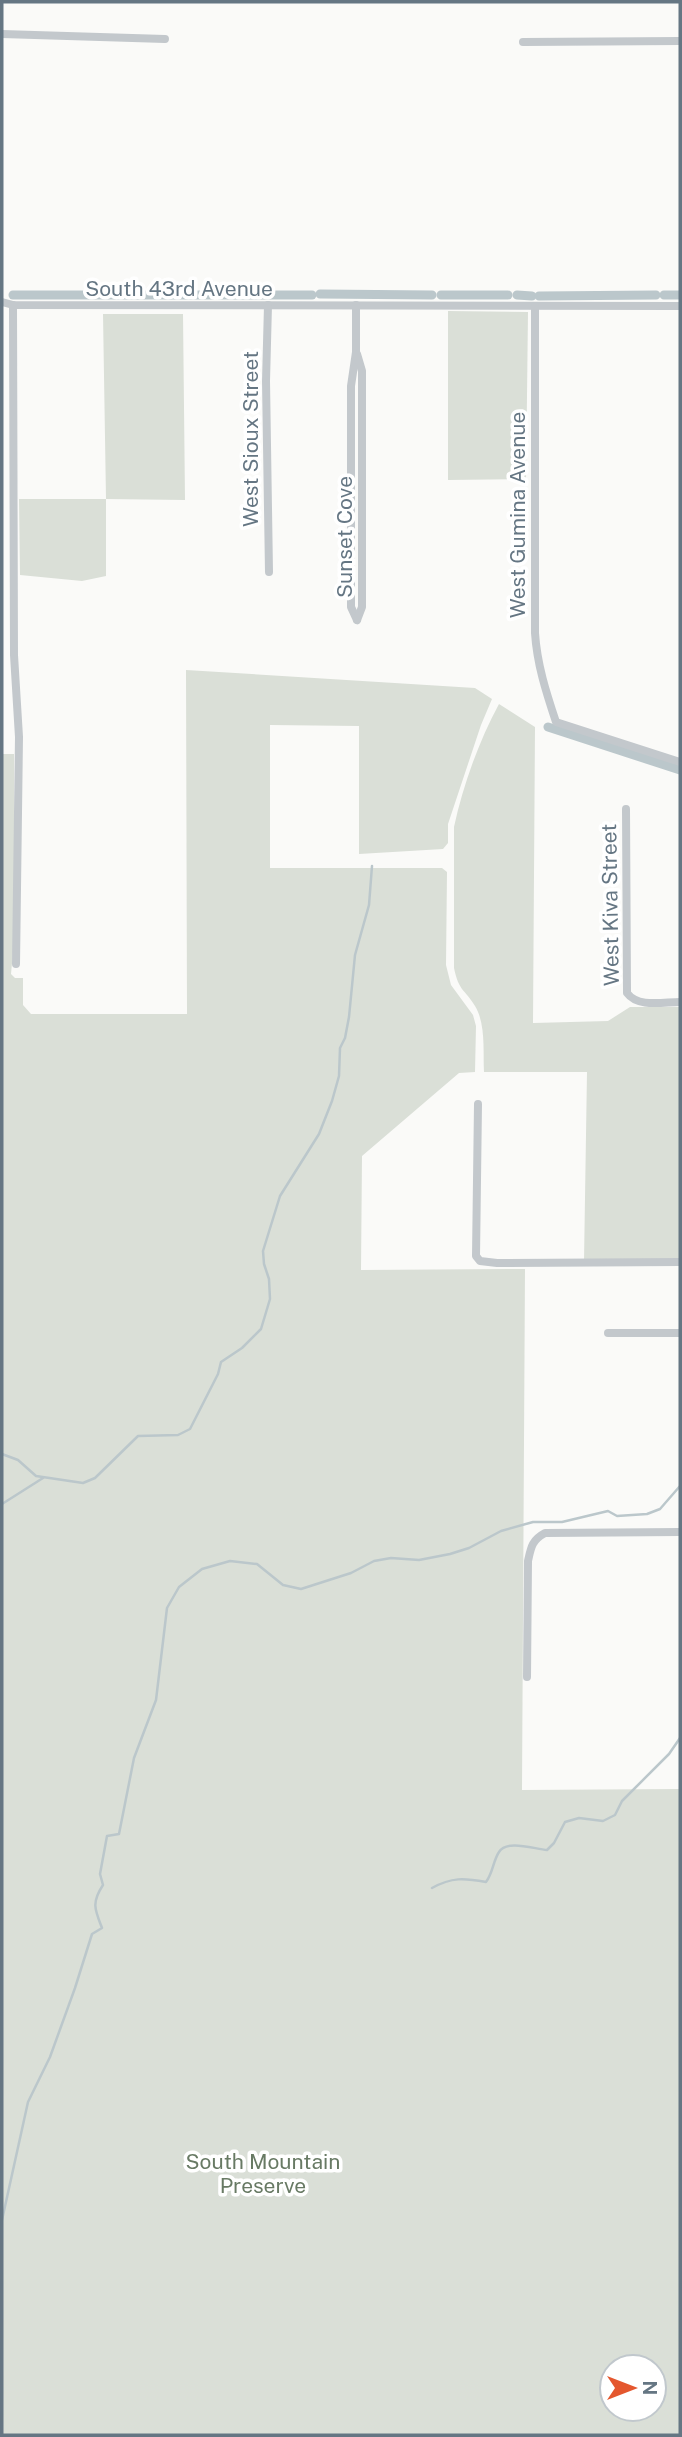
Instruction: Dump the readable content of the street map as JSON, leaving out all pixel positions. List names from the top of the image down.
{
  "streets": {
    "street": [
      "South 43rd Avenue",
      "West Sioux Street",
      "West Gumina Avenue",
      "Sunset Cove",
      "West Kiva Street"
    ]
  },
  "crossings": [
    ["South 43rd Avenue", "West Sioux Street"],
    ["South 43rd Avenue", "West Gumina Avenue"]
  ],
  "parks": ["South Mountain Preserve"],
  "north": "right"
}
